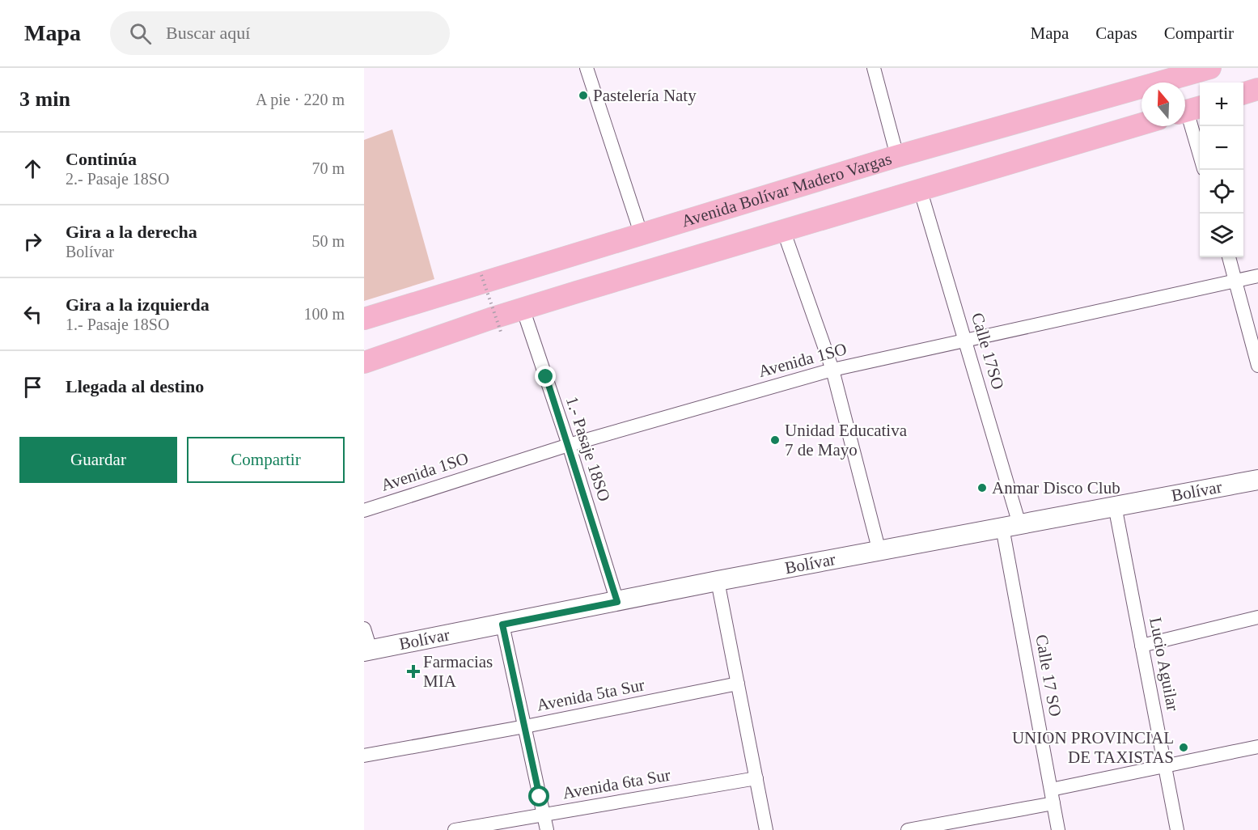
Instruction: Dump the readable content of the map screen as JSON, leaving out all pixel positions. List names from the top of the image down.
{
  "streets": {
    "main road": ["Avenida Bolívar Madero Vargas"],
    "street": [
      "Calle 17SO",
      "Avenida 1SO",
      "1.- Pasaje 18SO",
      "Bolívar",
      "Lucio Aguilar",
      "Calle 17 SO",
      "Avenida 5ta Sur",
      "Avenida 6ta Sur"
    ]
  },
  "crossings": [
    ["Calle 17SO", "Avenida 1SO"],
    ["Calle 17SO", "Bolívar"],
    ["Calle 17SO", "Calle 17 SO"],
    ["Avenida 1SO", "1.- Pasaje 18SO"],
    ["1.- Pasaje 18SO", "Bolívar"],
    ["Bolívar", "Lucio Aguilar"],
    ["Bolívar", "Calle 17 SO"]
  ],
  "places": {
    "other": [
      "Pastelería Naty",
      "Unidad Educativa 7 de Mayo",
      "Anmar Disco Club",
      "UNION PROVINCIAL DE TAXISTAS"
    ],
    "health": ["Farmacias MIA"]
  },
  "north": "top",
  "page": {
    "header": "Mapa",
    "search": "Buscar aquí",
    "nav": ["Mapa", "Capas", "Compartir"],
    "heading": ["3 min", "A pie · 220 m"],
    "map_buttons": ["+", "−"],
    "list": [
      ["Continúa", "2.- Pasaje 18SO", "70 m"],
      ["Gira a la derecha", "Bolívar", "50 m"],
      ["Gira a la izquierda", "1.- Pasaje 18SO", "100 m"],
      "Llegada al destino"
    ],
    "buttons": ["Guardar", "Compartir"]
  }
}
